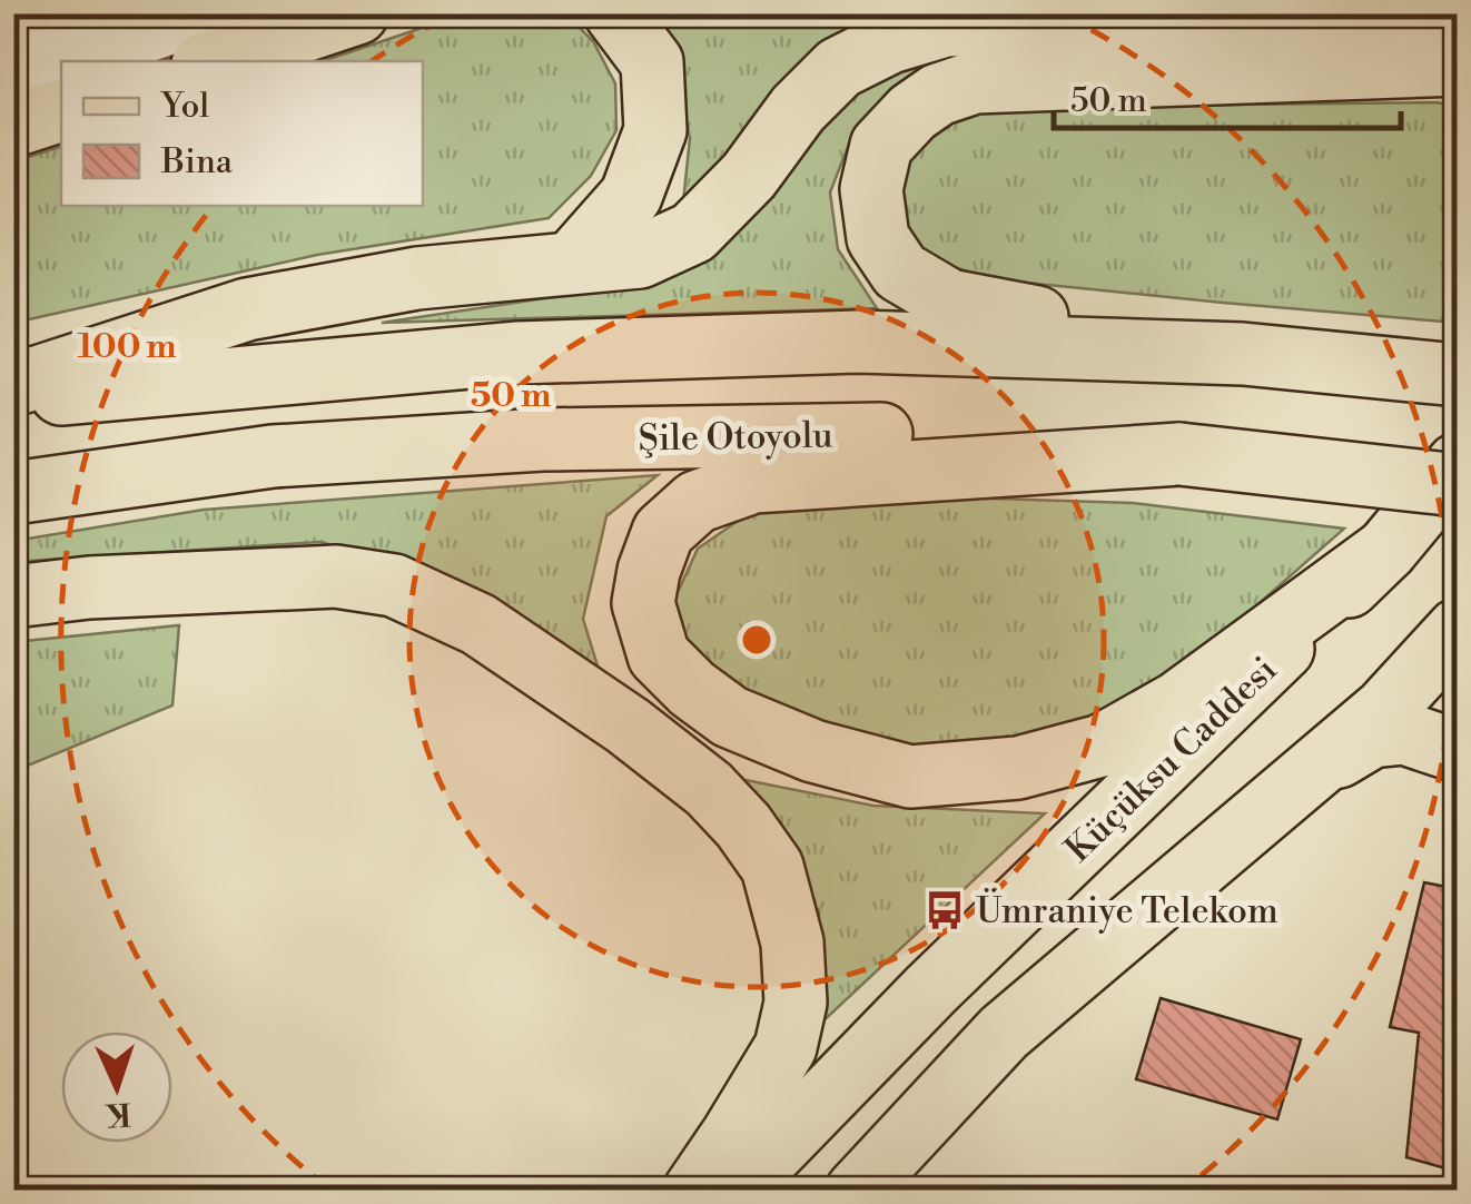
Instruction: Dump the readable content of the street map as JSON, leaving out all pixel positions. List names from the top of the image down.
{
  "streets": {
    "main road": ["Şile Otoyolu", "Küçüksu Caddesi"]
  },
  "places": {
    "bus stop": ["Ümraniye Telekom"]
  },
  "legend": ["Yol", "Bina"],
  "scale_bar": "50 m",
  "north": "bottom",
  "rings": ["100 m", "50 m"]
}
